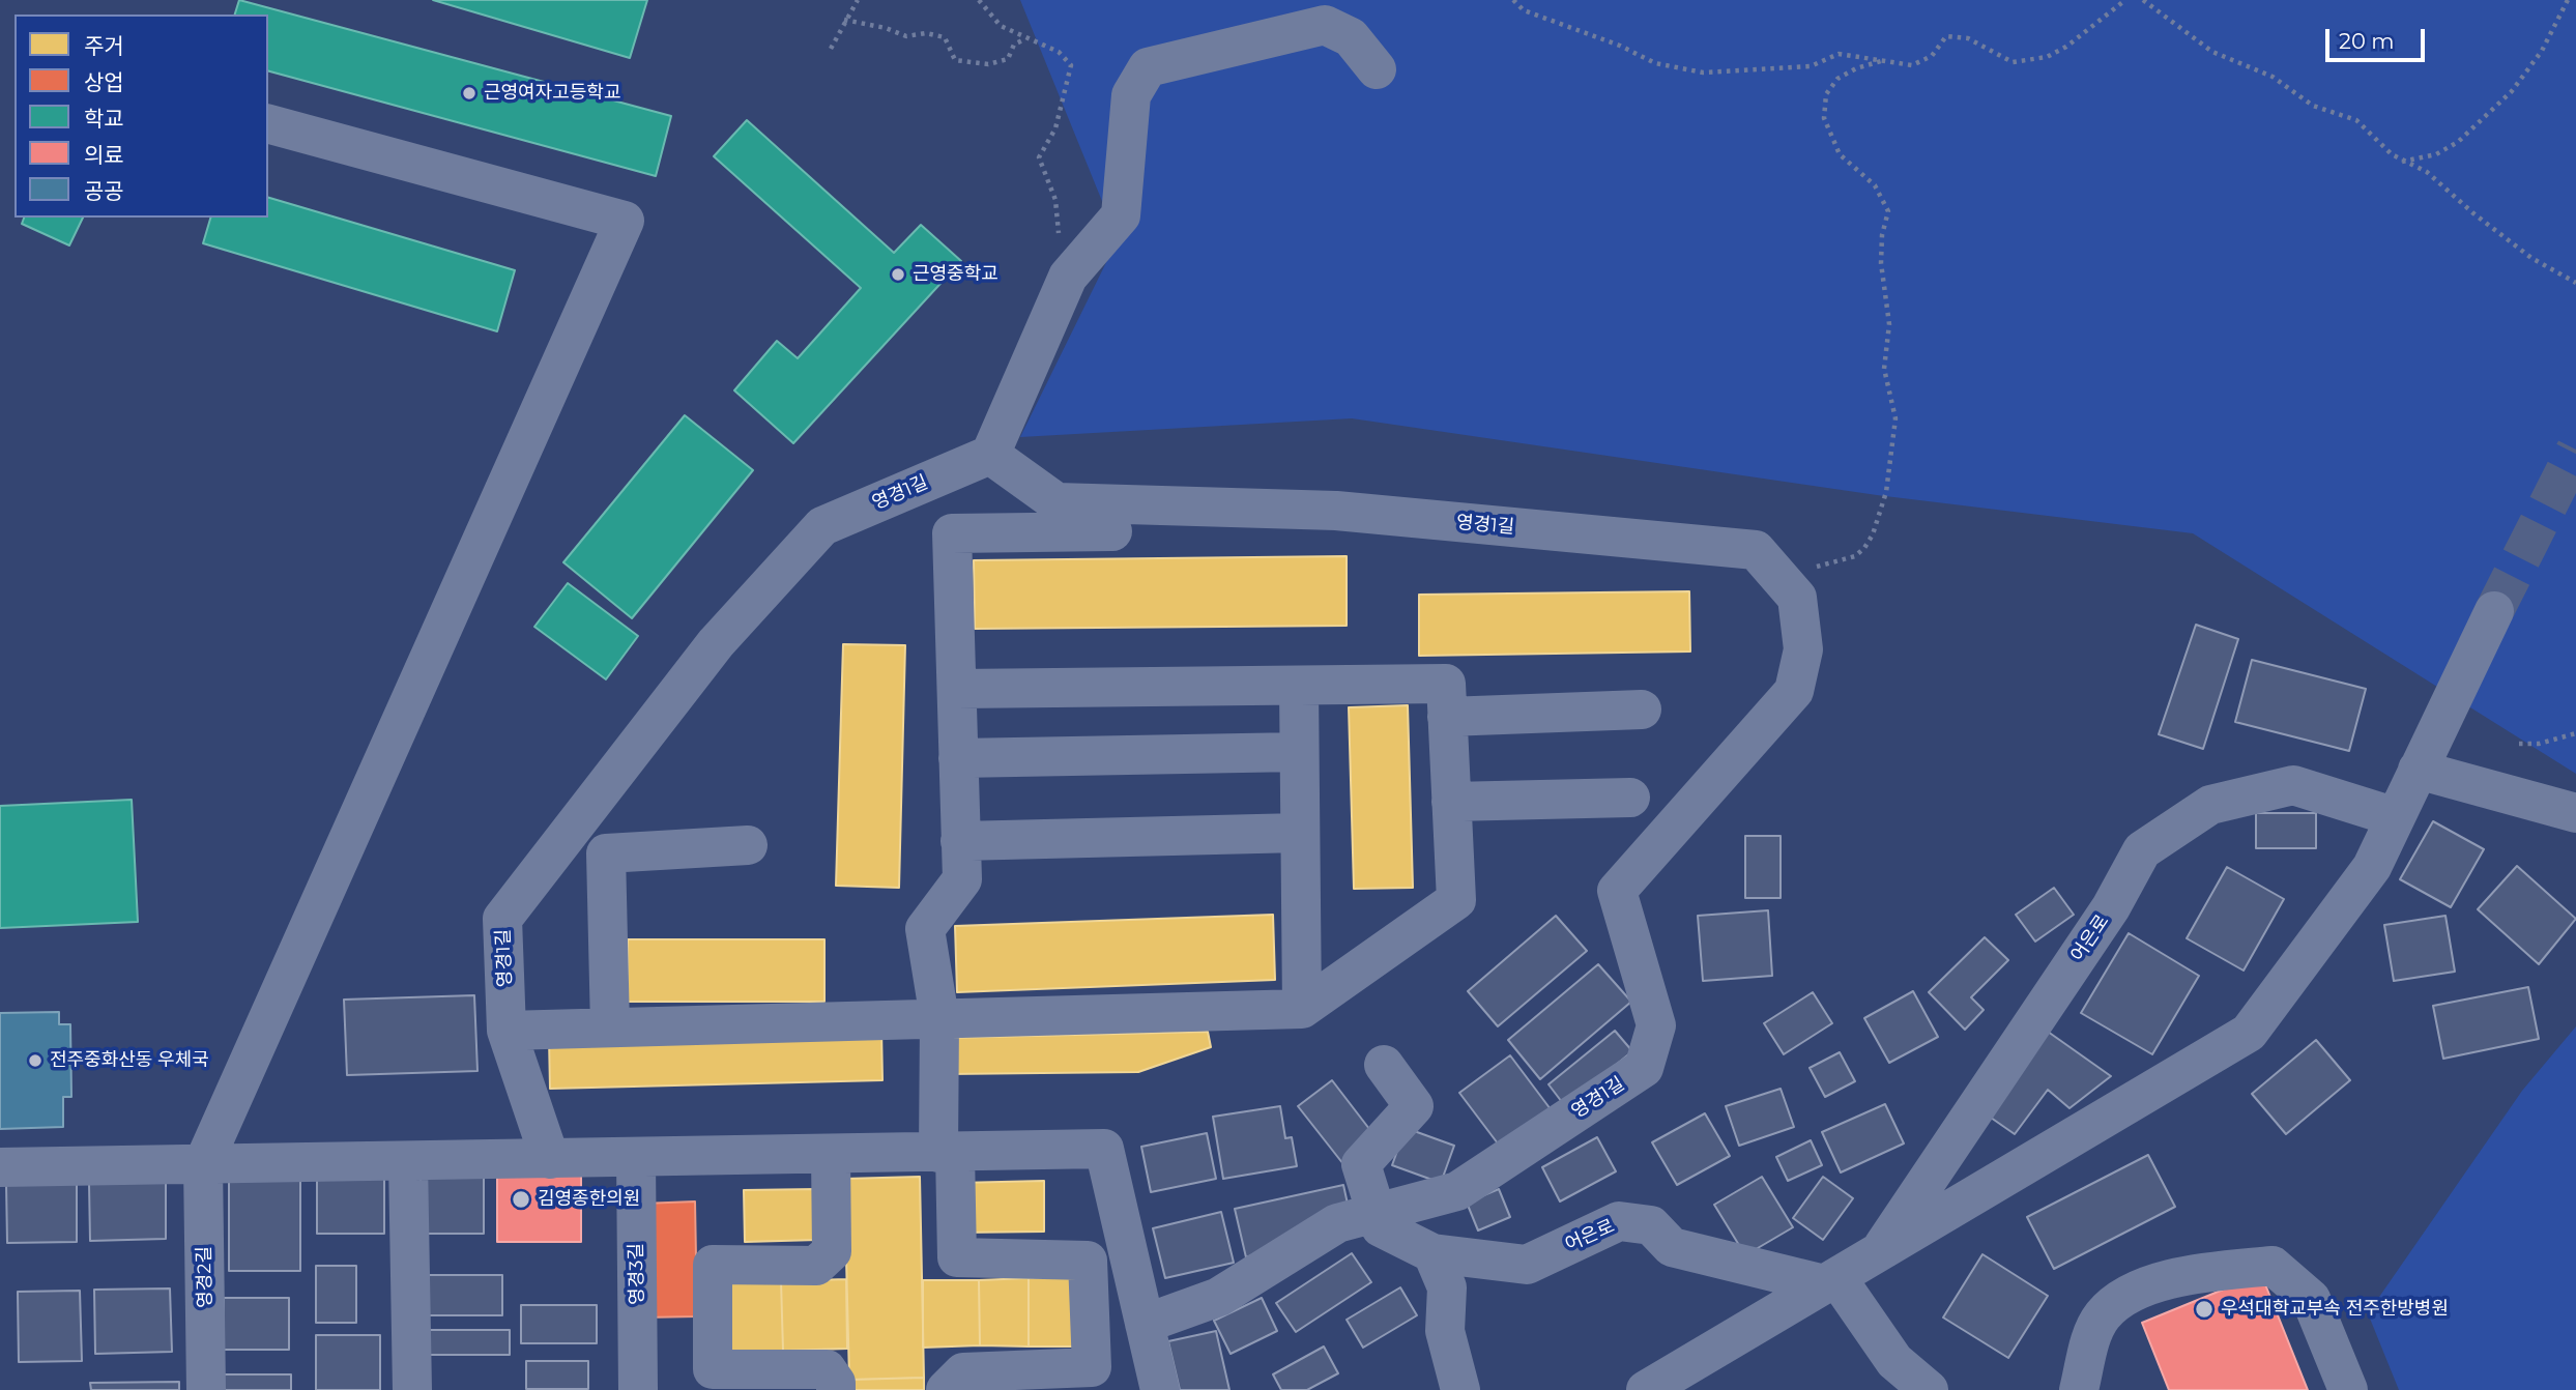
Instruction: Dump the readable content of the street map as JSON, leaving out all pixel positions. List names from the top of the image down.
{
  "streets": {
    "street": [
      "영경1길",
      "어은로",
      "영경3길",
      "영경2길"
    ]
  },
  "crossings": [
    ["영경1길", "어은로"]
  ],
  "places": [
    "근영여자고등학교",
    "근영중학교",
    "전주중화산동 우체국",
    "김영종한의원",
    "우석대학교부속 전주한방병원"
  ],
  "legend": [
    "주거",
    "상업",
    "학교",
    "의료",
    "공공"
  ],
  "scale_bar": "20 m"
}
